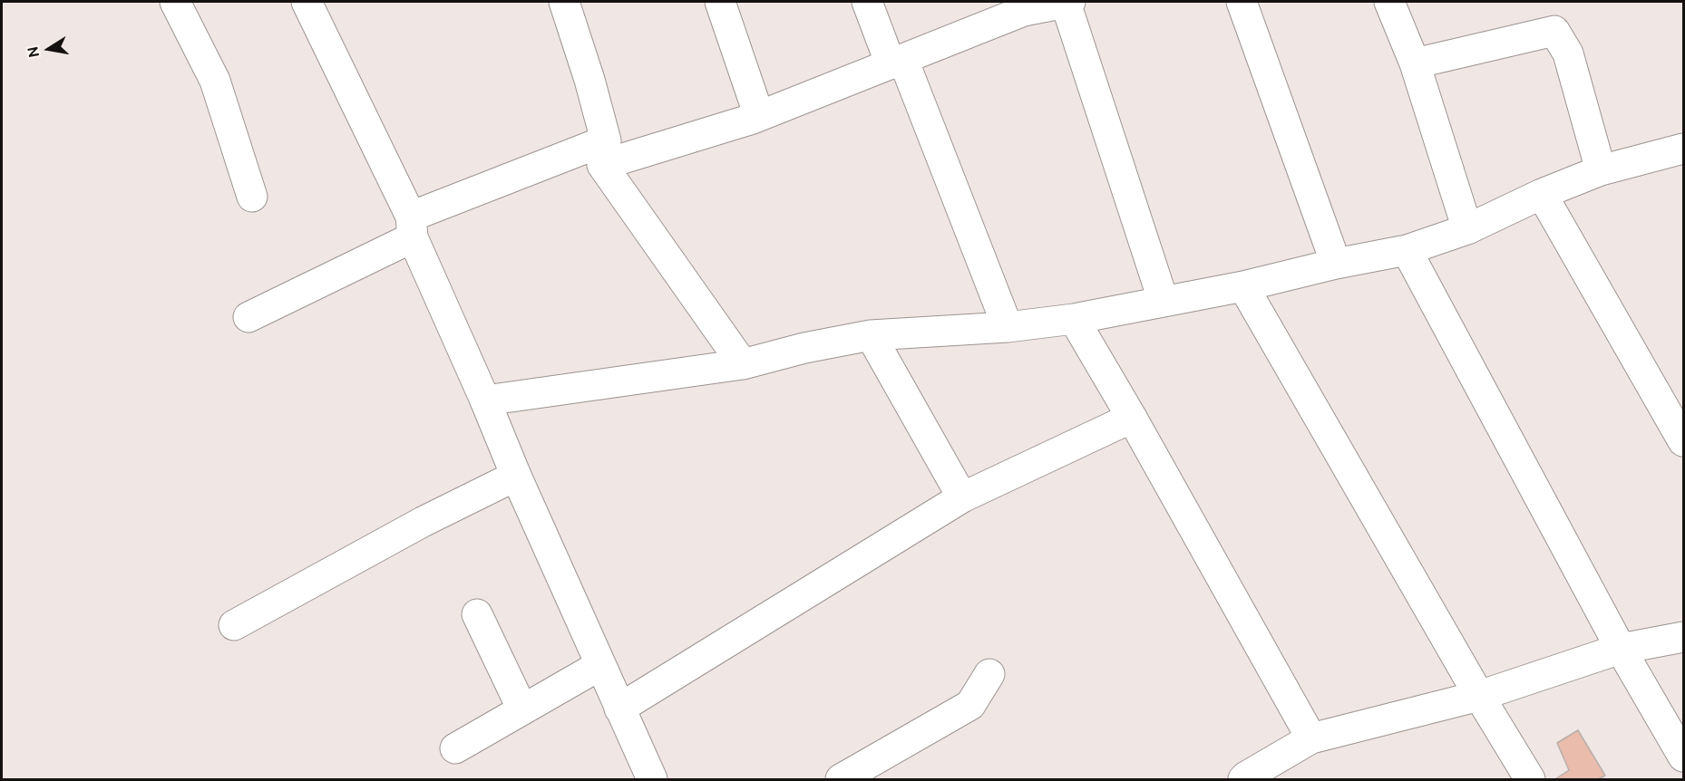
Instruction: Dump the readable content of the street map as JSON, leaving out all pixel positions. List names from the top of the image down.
{
  "north": "left"
}
